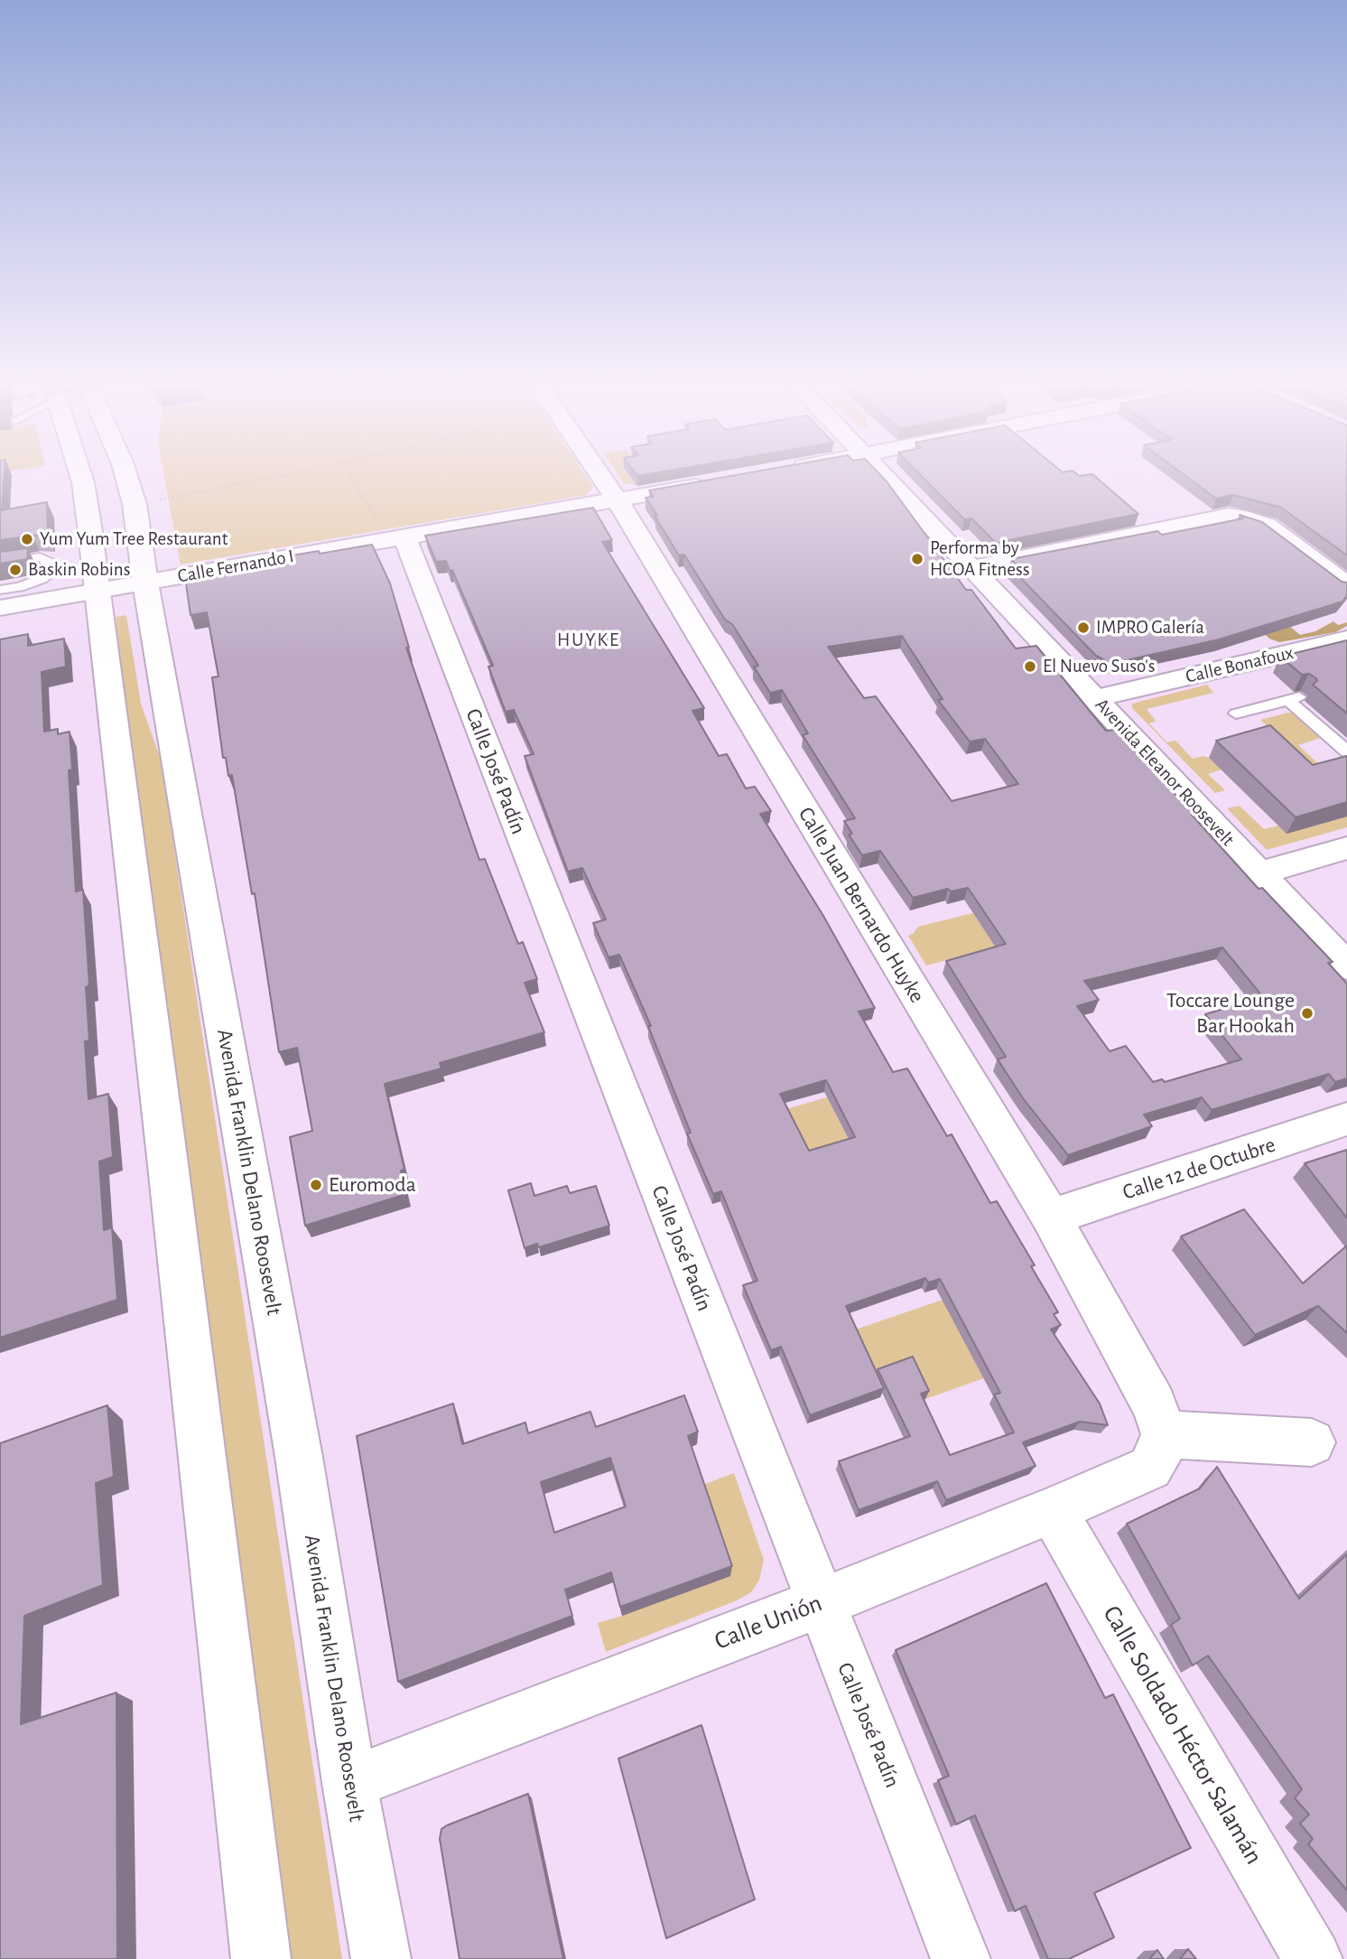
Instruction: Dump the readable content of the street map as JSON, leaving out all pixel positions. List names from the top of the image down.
{
  "streets": {
    "street": [
      "Calle Fernando I",
      "Calle Bonafoux",
      "Calle José Padín",
      "Avenida Eleanor Roosevelt",
      "Calle Juan Bernardo Huyke",
      "Calle 12 de Octubre",
      "Avenida Franklin Delano Roosevelt",
      "Calle Unión",
      "Calle Soldado Héctor Salamán"
    ]
  },
  "crossings": [
    ["Calle Fernando I", "Calle José Padín"],
    ["Calle Fernando I", "Calle Juan Bernardo Huyke"],
    ["Calle Fernando I", "Avenida Franklin Delano Roosevelt"],
    ["Calle Bonafoux", "Avenida Eleanor Roosevelt"],
    ["Calle José Padín", "Calle Unión"],
    ["Calle Juan Bernardo Huyke", "Calle 12 de Octubre"],
    ["Calle Juan Bernardo Huyke", "Calle Unión"],
    ["Avenida Franklin Delano Roosevelt", "Calle Unión"],
    ["Calle Unión", "Calle Soldado Héctor Salamán"]
  ],
  "districts": ["HUYKE"],
  "places": [
    "Yum Yum Tree Restaurant",
    "Performa by HCOA Fitness",
    "Baskin Robins",
    "IMPRO Galería",
    "El Nuevo Suso's",
    "Toccare Lounge Bar Hookah",
    "Euromoda"
  ]
}
